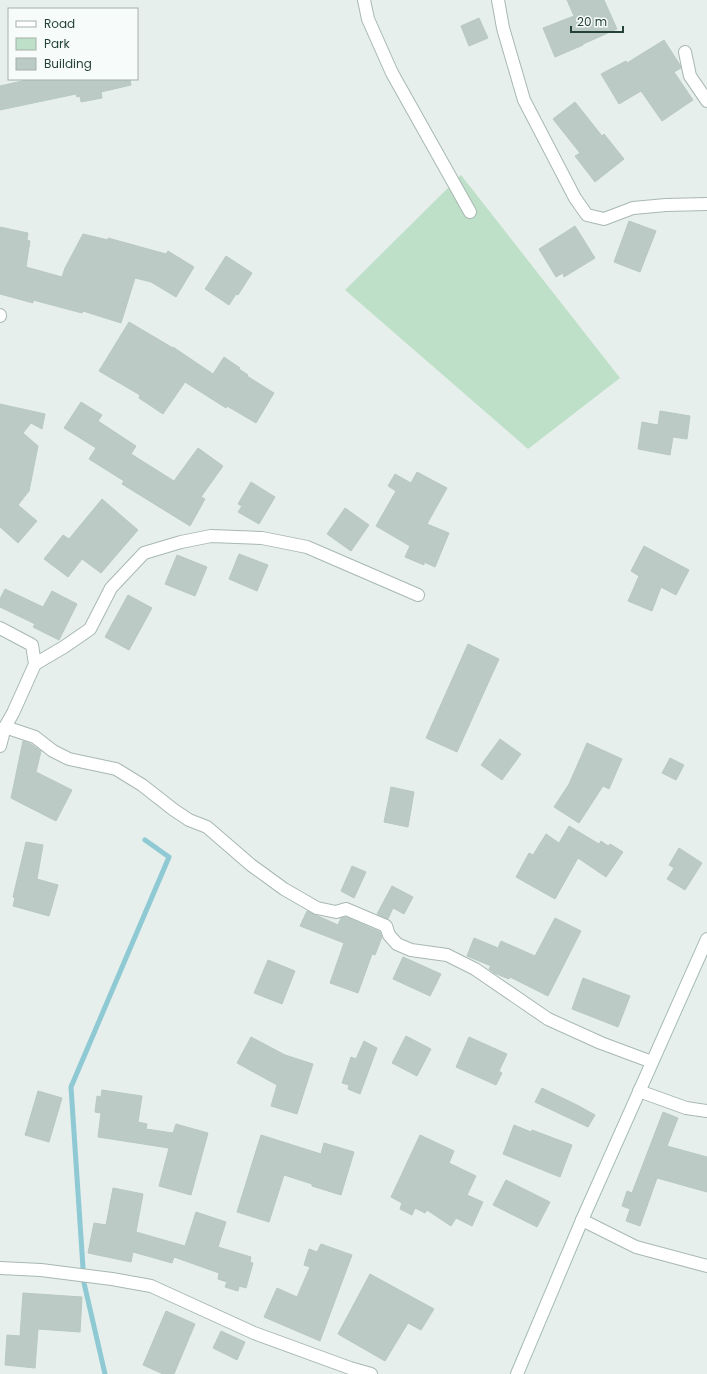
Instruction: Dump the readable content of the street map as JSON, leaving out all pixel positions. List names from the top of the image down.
{
  "legend": ["Road", "Park", "Building"],
  "scale_bar": "20 m"
}
